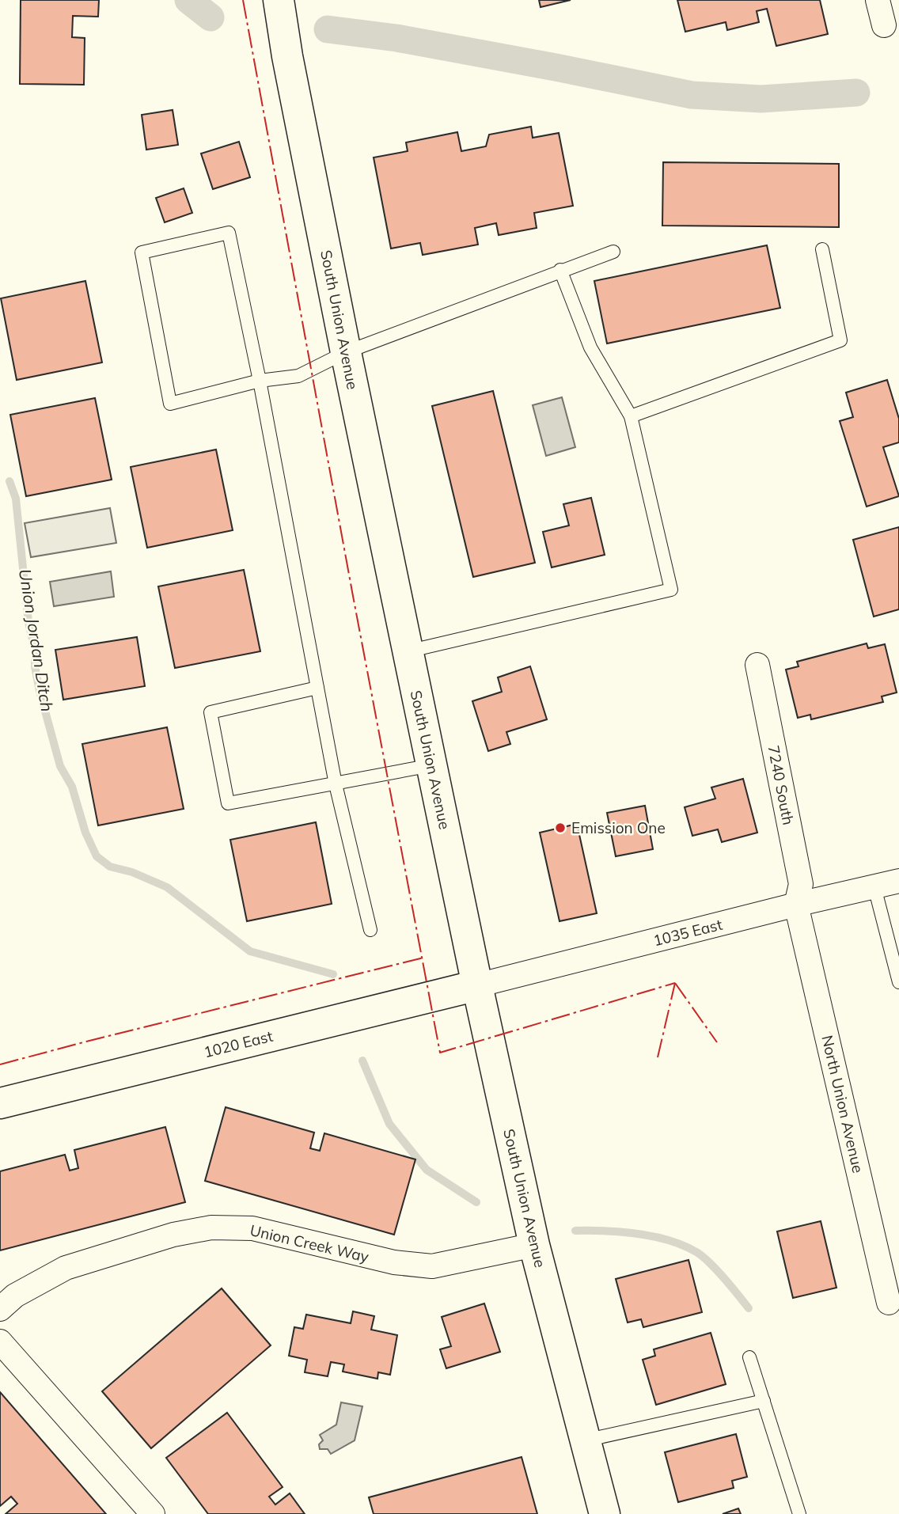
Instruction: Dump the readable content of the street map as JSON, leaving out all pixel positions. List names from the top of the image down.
{
  "streets": {
    "street": [
      "South Union Avenue",
      "7240 South",
      "1035 East",
      "1020 East",
      "North Union Avenue",
      "Union Creek Way"
    ]
  },
  "crossings": [
    ["South Union Avenue", "1035 East"],
    ["South Union Avenue", "1020 East"],
    ["South Union Avenue", "Union Creek Way"],
    ["7240 South", "1035 East"],
    ["7240 South", "North Union Avenue"],
    ["1035 East", "1020 East"],
    ["1035 East", "North Union Avenue"]
  ],
  "water": ["Union Jordan Ditch"],
  "places": ["Emission One"]
}
